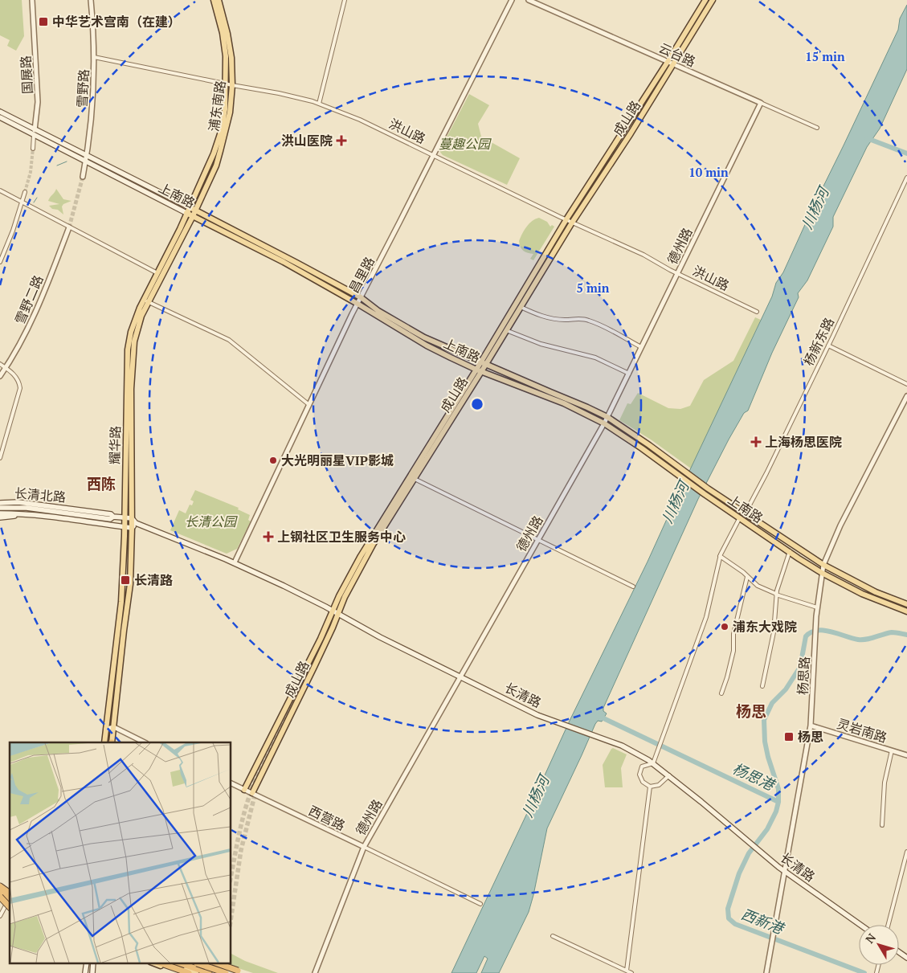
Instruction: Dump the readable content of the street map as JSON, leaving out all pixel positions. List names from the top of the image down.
{
  "streets": {
    "main road": [
      "浦东南路",
      "成山路",
      "上南路",
      "耀华路",
      "长清北路",
      "长清路"
    ],
    "street": [
      "云台路",
      "国展路",
      "雪野路",
      "洪山路",
      "德州路",
      "昌里路",
      "雪野二路",
      "杨新东路",
      "杨思路",
      "灵岩南路",
      "西营路"
    ]
  },
  "crossings": [
    ["云台路", "成山路"],
    ["云台路", "德州路"],
    ["国展路", "上南路"],
    ["雪野路", "洪山路"],
    ["雪野路", "上南路"],
    ["浦东南路", "洪山路"],
    ["浦东南路", "上南路"],
    ["浦东南路", "耀华路"],
    ["成山路", "洪山路"],
    ["成山路", "上南路"],
    ["成山路", "长清路"],
    ["成山路", "西营路"],
    ["洪山路", "德州路"],
    ["洪山路", "昌里路"],
    ["上南路", "德州路"],
    ["上南路", "昌里路"],
    ["上南路", "杨新东路"],
    ["上南路", "耀华路"],
    ["上南路", "杨思路"],
    ["德州路", "长清路"],
    ["德州路", "西营路"],
    ["昌里路", "长清路"],
    ["耀华路", "长清北路"],
    ["耀华路", "长清路"],
    ["杨思路", "长清路"],
    ["杨思路", "灵岩南路"]
  ],
  "districts": ["西陈", "杨思"],
  "water": ["川杨河", "杨思港", "西新港"],
  "parks": ["蔓趣公园", "长清公园"],
  "places": {
    "transit": ["中华艺术宫南（在建）", "长清路", "杨思"],
    "health": ["洪山医院", "上海杨思医院", "上钢社区卫生服务中心"],
    "other": ["大光明丽星VIP影城", "浦东大戏院"]
  },
  "north": "top left",
  "rings": ["15 min", "10 min", "5 min"]
}
